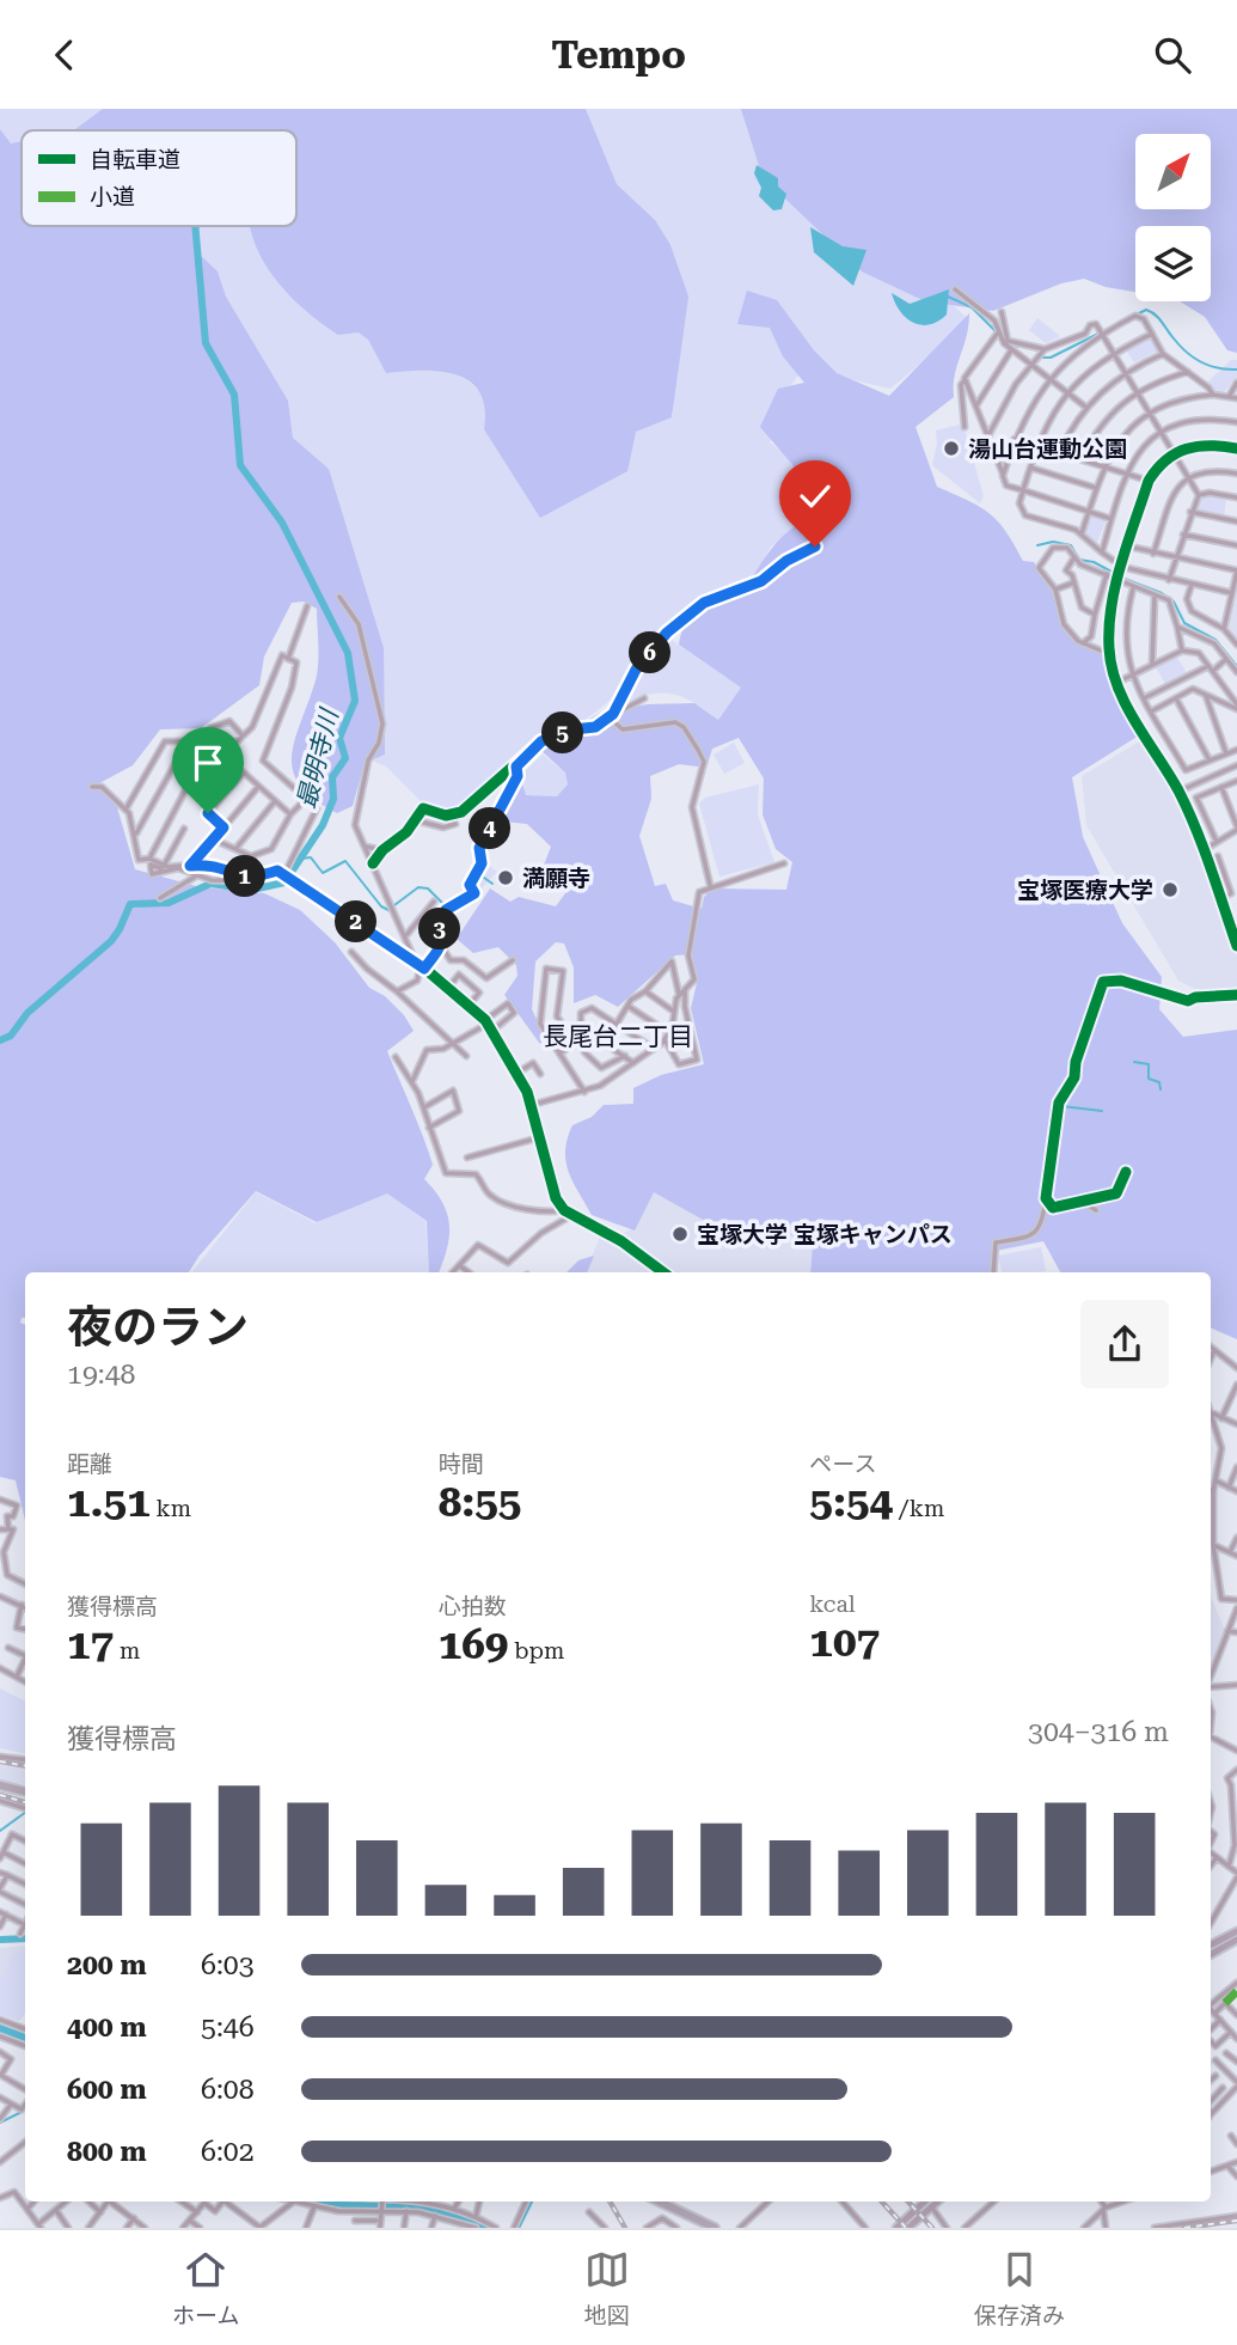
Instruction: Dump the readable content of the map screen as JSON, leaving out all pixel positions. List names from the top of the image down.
{
  "districts": ["長尾台二丁目"],
  "water": ["最明寺川"],
  "places": [
    "湯山台運動公園",
    "満願寺",
    "宝塚医療大学",
    "宝塚大学 宝塚キャンパス"
  ],
  "legend": ["自転車道", "小道"],
  "north": "top right",
  "page": {
    "header": "Tempo",
    "pins": [
      "6",
      "5",
      "4",
      "1",
      "2",
      "3"
    ],
    "heading": ["夜のラン", "19:48"],
    "stats": [
      ["距離", "1.51 km"],
      ["時間", "8:55"],
      ["ペース", "5:54 /km"],
      ["獲得標高", "17 m"],
      ["心拍数", "169 bpm"],
      ["kcal", "107"]
    ],
    "chart": ["獲得標高", "304–316 m"],
    "list": [
      {
        "name": "200 m",
        "note": "6:03"
      },
      {
        "name": "400 m",
        "note": "5:46"
      },
      {
        "name": "600 m",
        "note": "6:08"
      },
      {
        "name": "800 m",
        "note": "6:02"
      }
    ],
    "tabs": ["ホーム", "地図", "保存済み"]
  }
}
